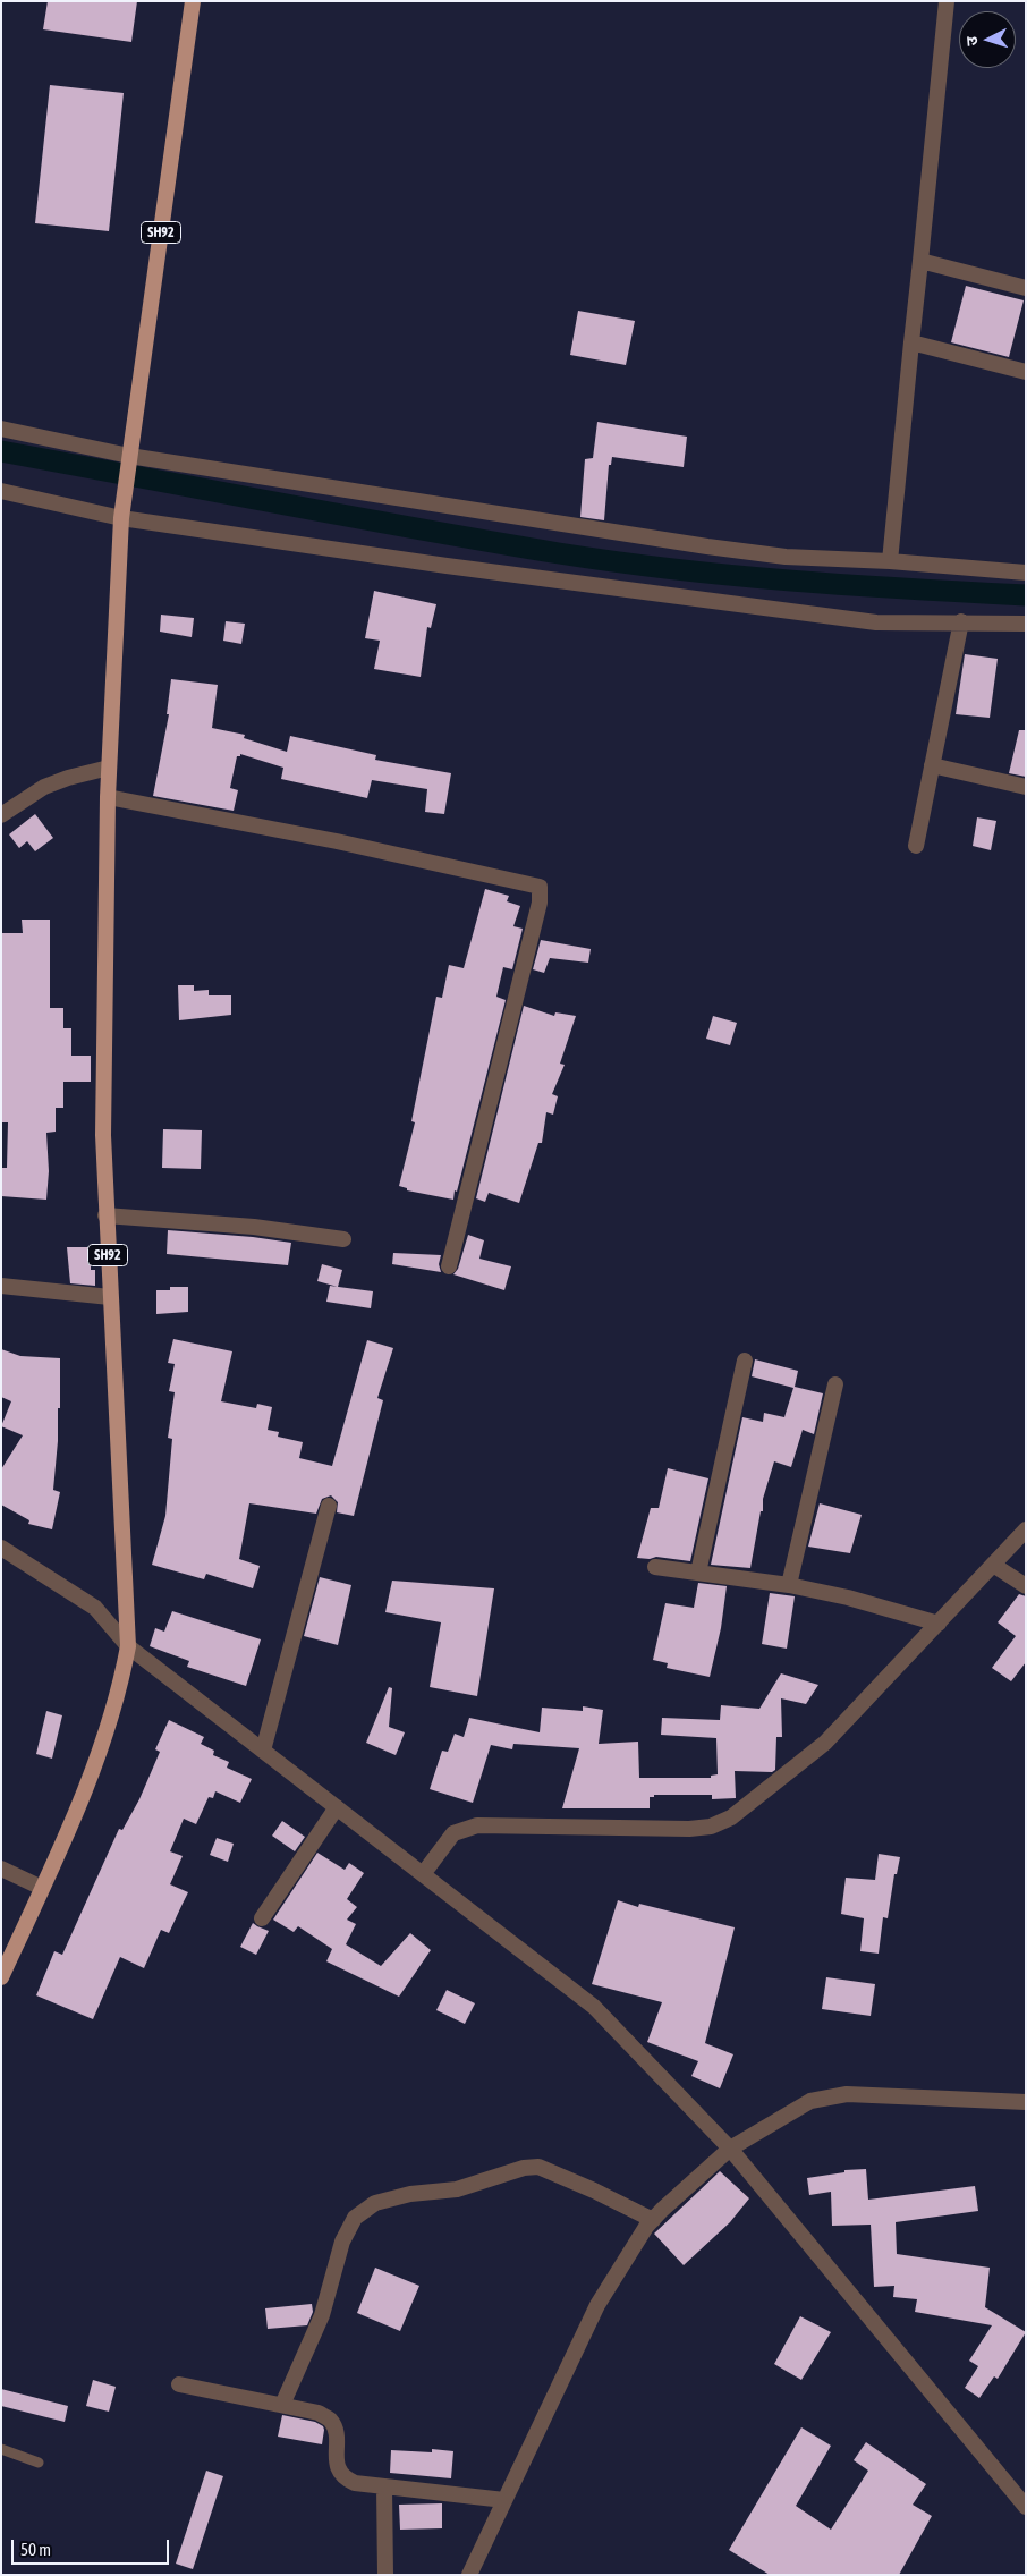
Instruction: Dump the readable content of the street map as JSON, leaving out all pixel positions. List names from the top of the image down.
{
  "streets": {
    "main road": ["SH92"]
  },
  "scale_bar": "50 m",
  "north": "left"
}
